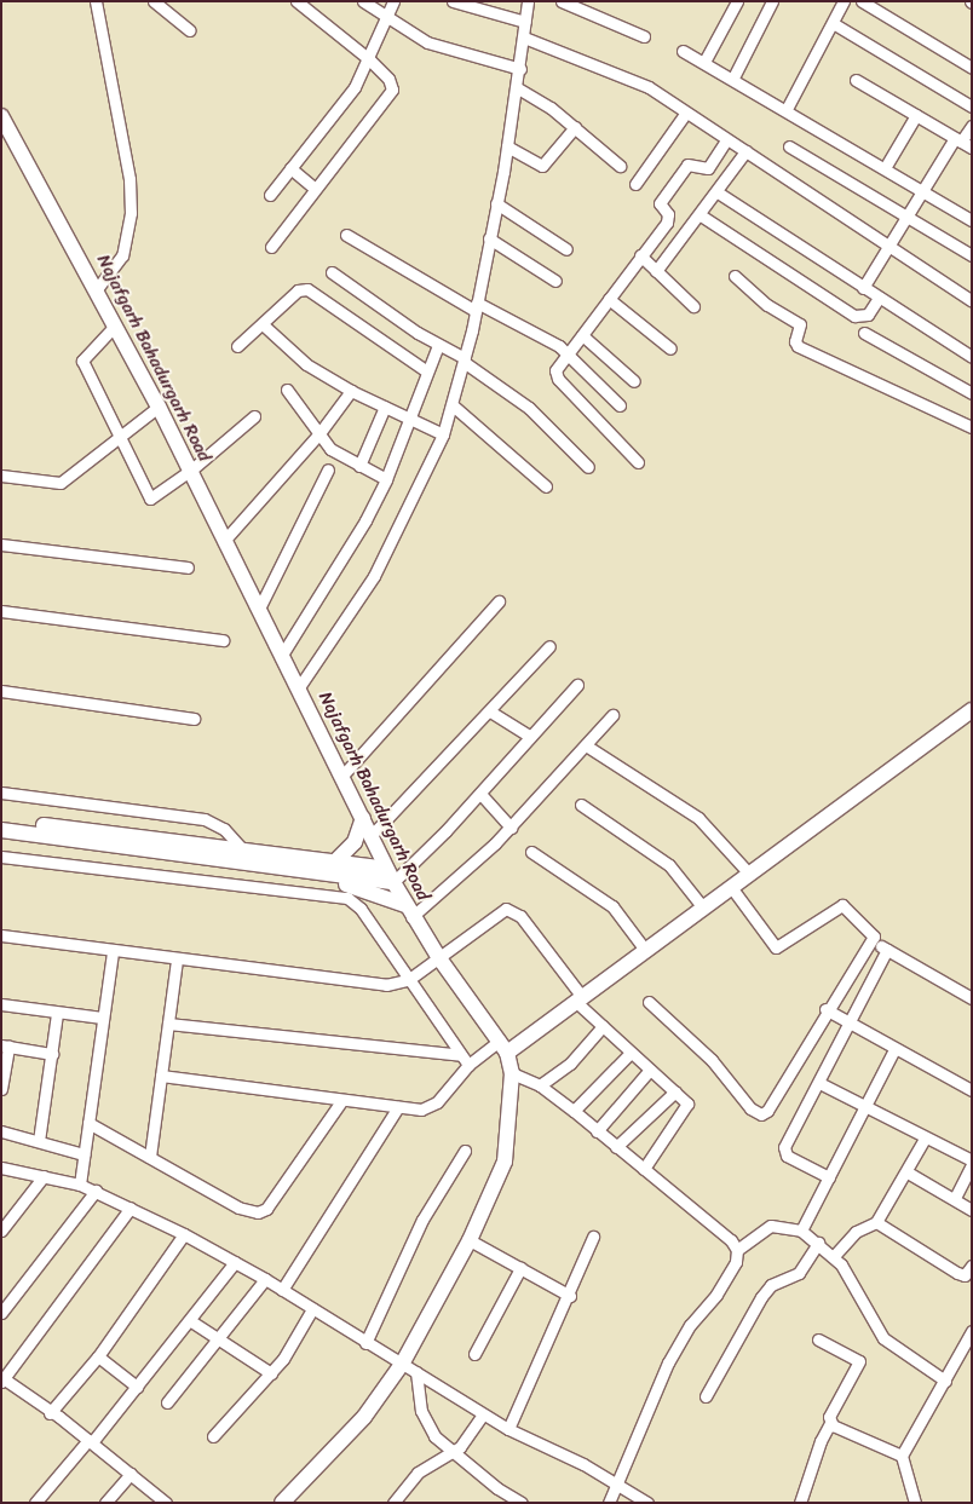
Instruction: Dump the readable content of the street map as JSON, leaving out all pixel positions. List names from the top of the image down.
{
  "streets": {
    "street": ["Najafgarh Bahadurgarh Road"]
  }
}
